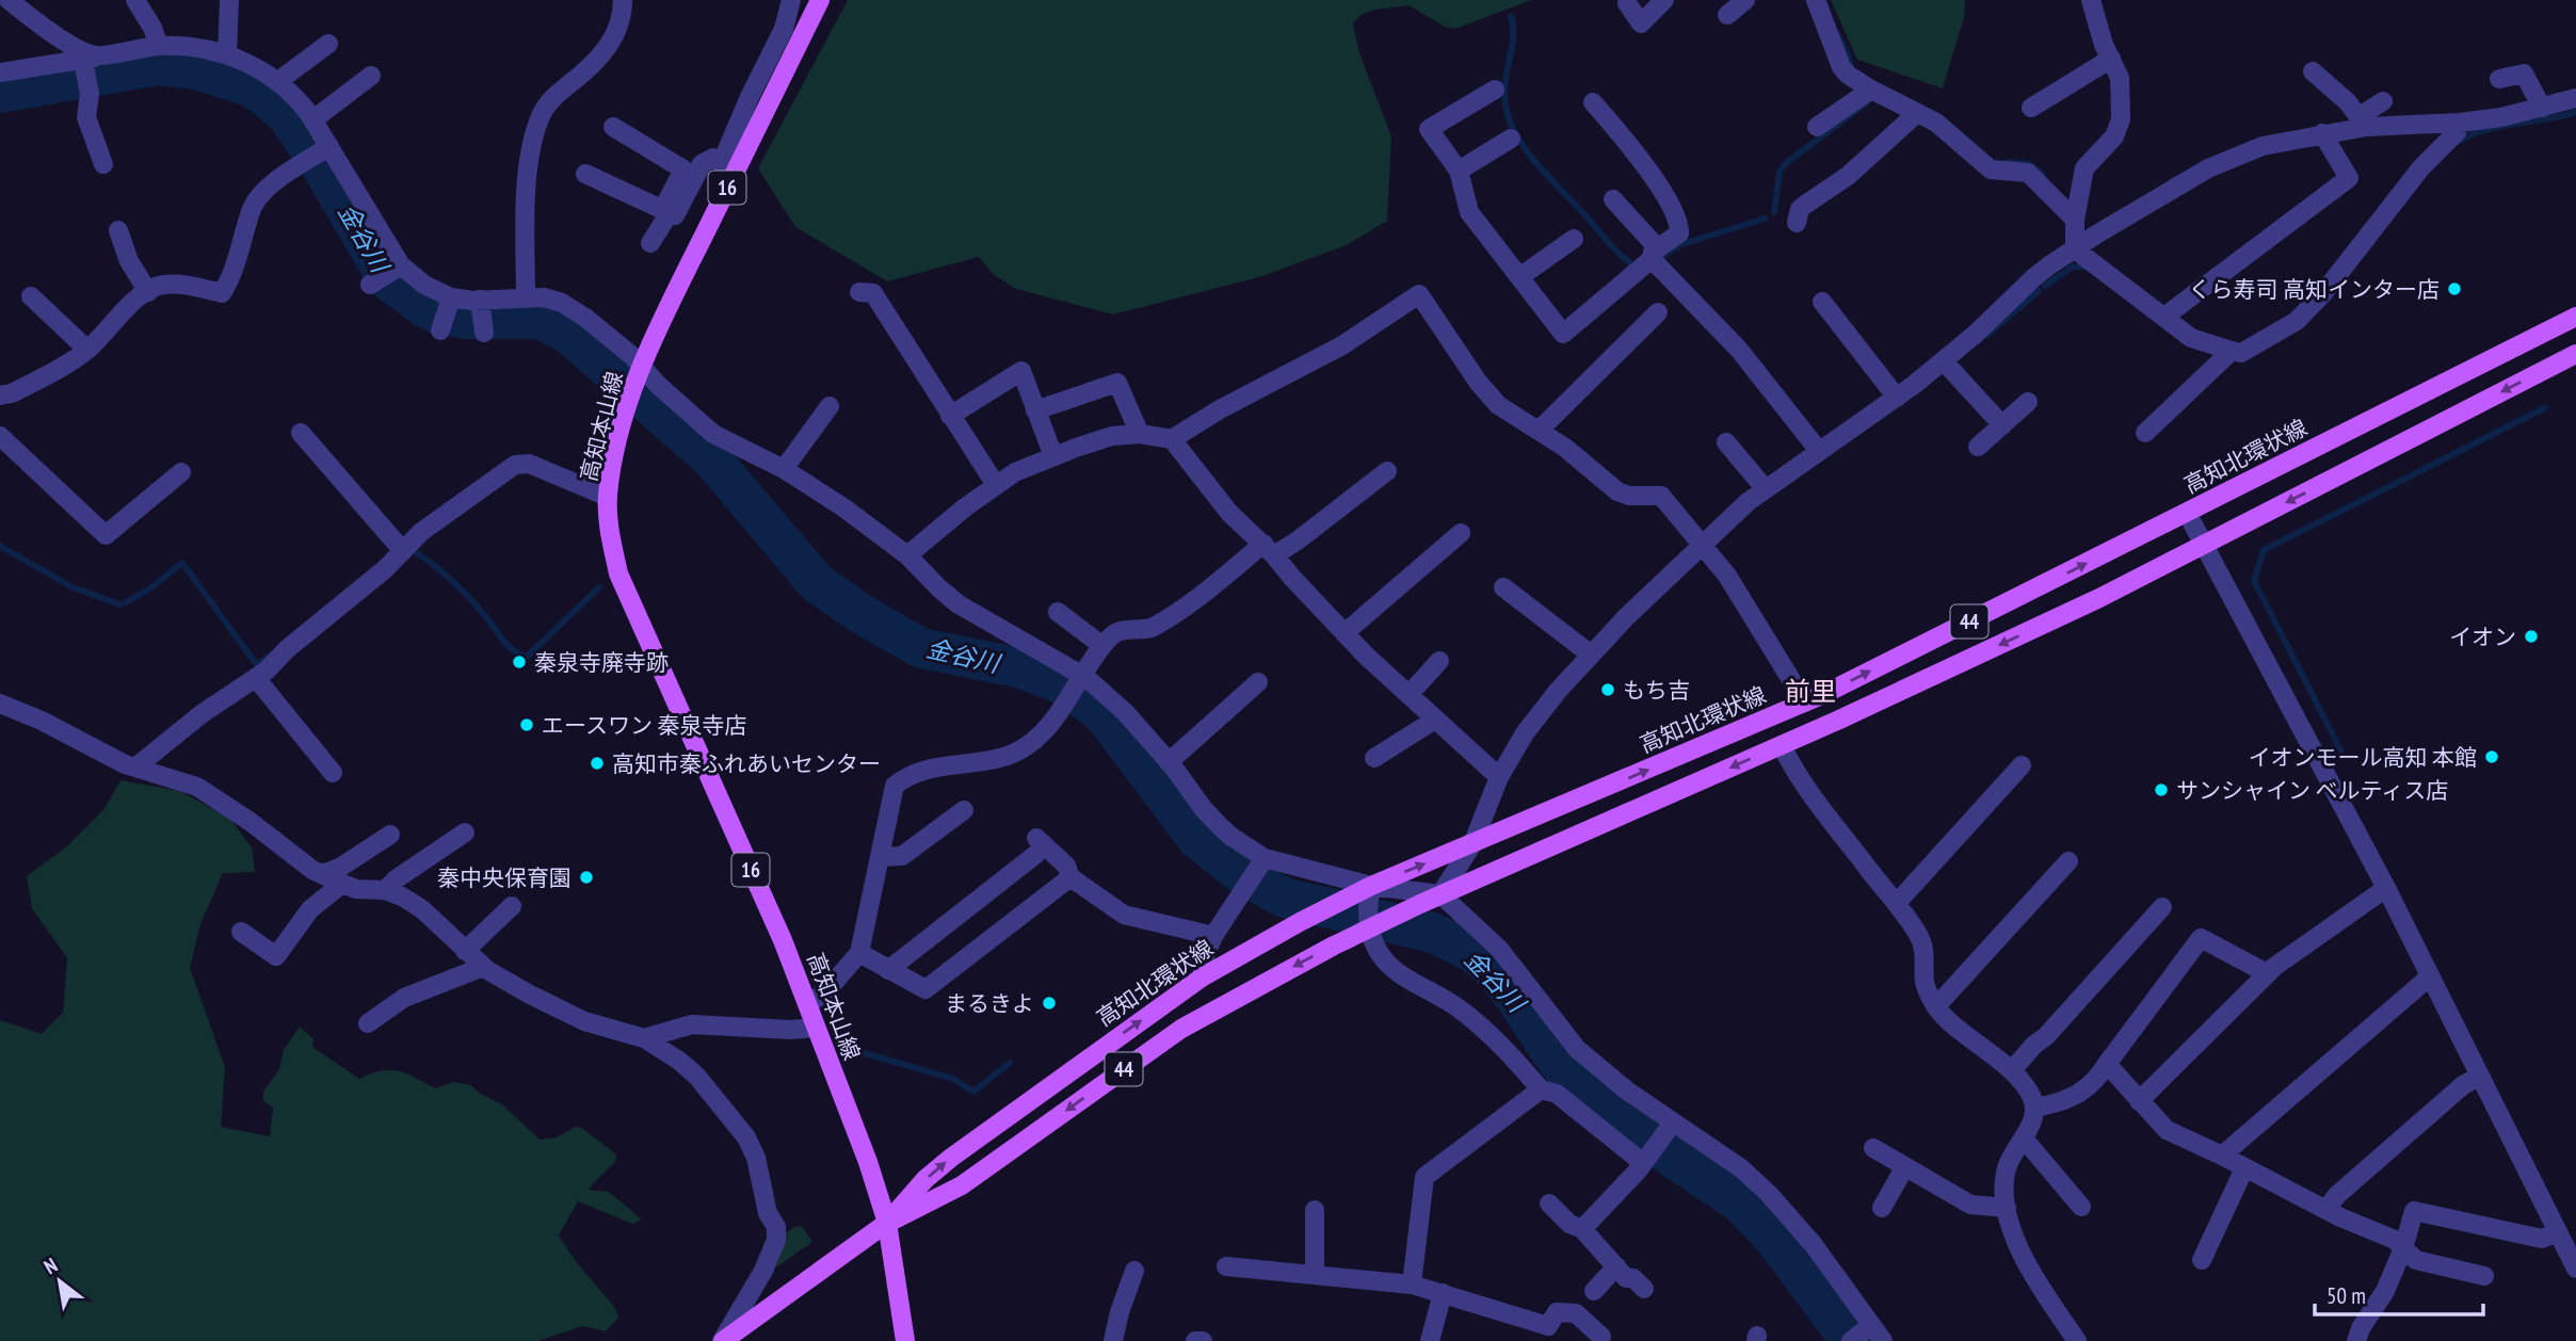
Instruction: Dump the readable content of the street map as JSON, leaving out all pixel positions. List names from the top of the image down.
{
  "streets": {
    "main road": [
      "16",
      "高知本山線",
      "高知北環状線",
      "44"
    ]
  },
  "crossings": [
    ["高知本山線", "高知北環状線"]
  ],
  "districts": ["前里"],
  "water": ["金谷川"],
  "places": [
    "くら寿司 高知インター店",
    "イオン",
    "秦泉寺廃寺跡",
    "もち吉",
    "エースワン 秦泉寺店",
    "イオンモール高知 本館",
    "高知市秦ふれあいセンター",
    "サンシャイン ベルティス店",
    "秦中央保育園",
    "まるきよ"
  ],
  "scale_bar": "50 m",
  "north": "top left"
}
